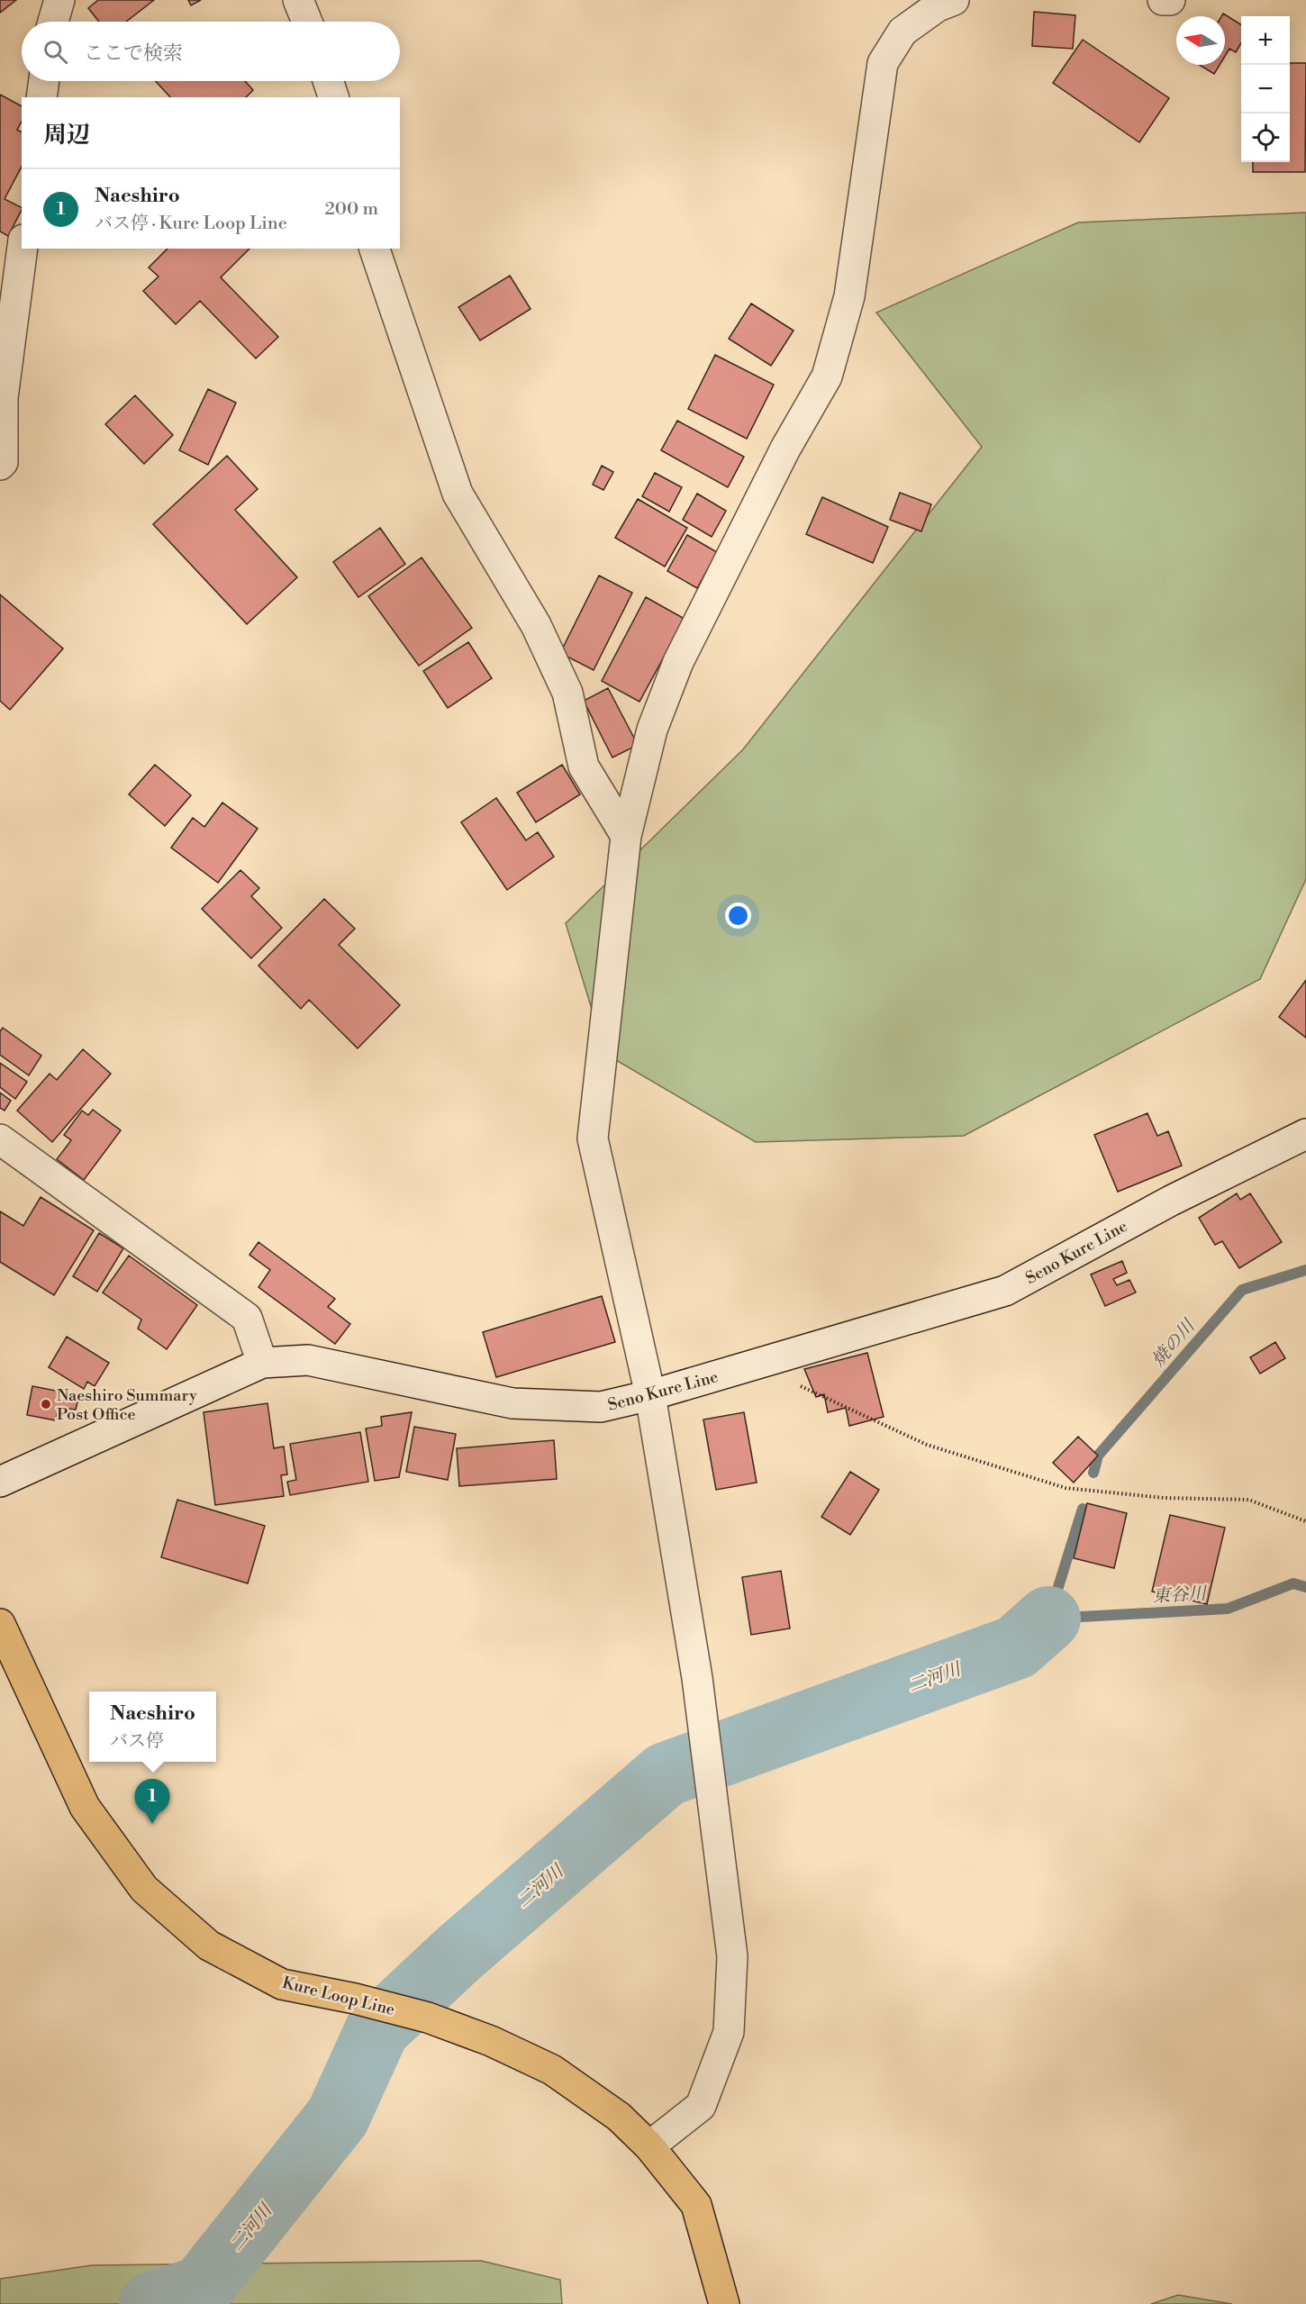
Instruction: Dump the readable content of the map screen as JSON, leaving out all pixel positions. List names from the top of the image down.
{
  "streets": {
    "main road": ["Kure Loop Line"],
    "street": ["Seno Kure Line"]
  },
  "water": ["焼の川", "東谷川", "二河川"],
  "places": ["Naeshiro Summary Post Office"],
  "north": "left",
  "page": {
    "map_buttons": ["+", "−"],
    "search": "ここで検索",
    "heading": "周辺",
    "list": [
      {
        "mark": "1",
        "name": "Naeshiro",
        "note": "バス停 · Kure Loop Line",
        "value": "200 m"
      }
    ],
    "popup": ["Naeshiro", "バス停"],
    "pins": "1"
  }
}
